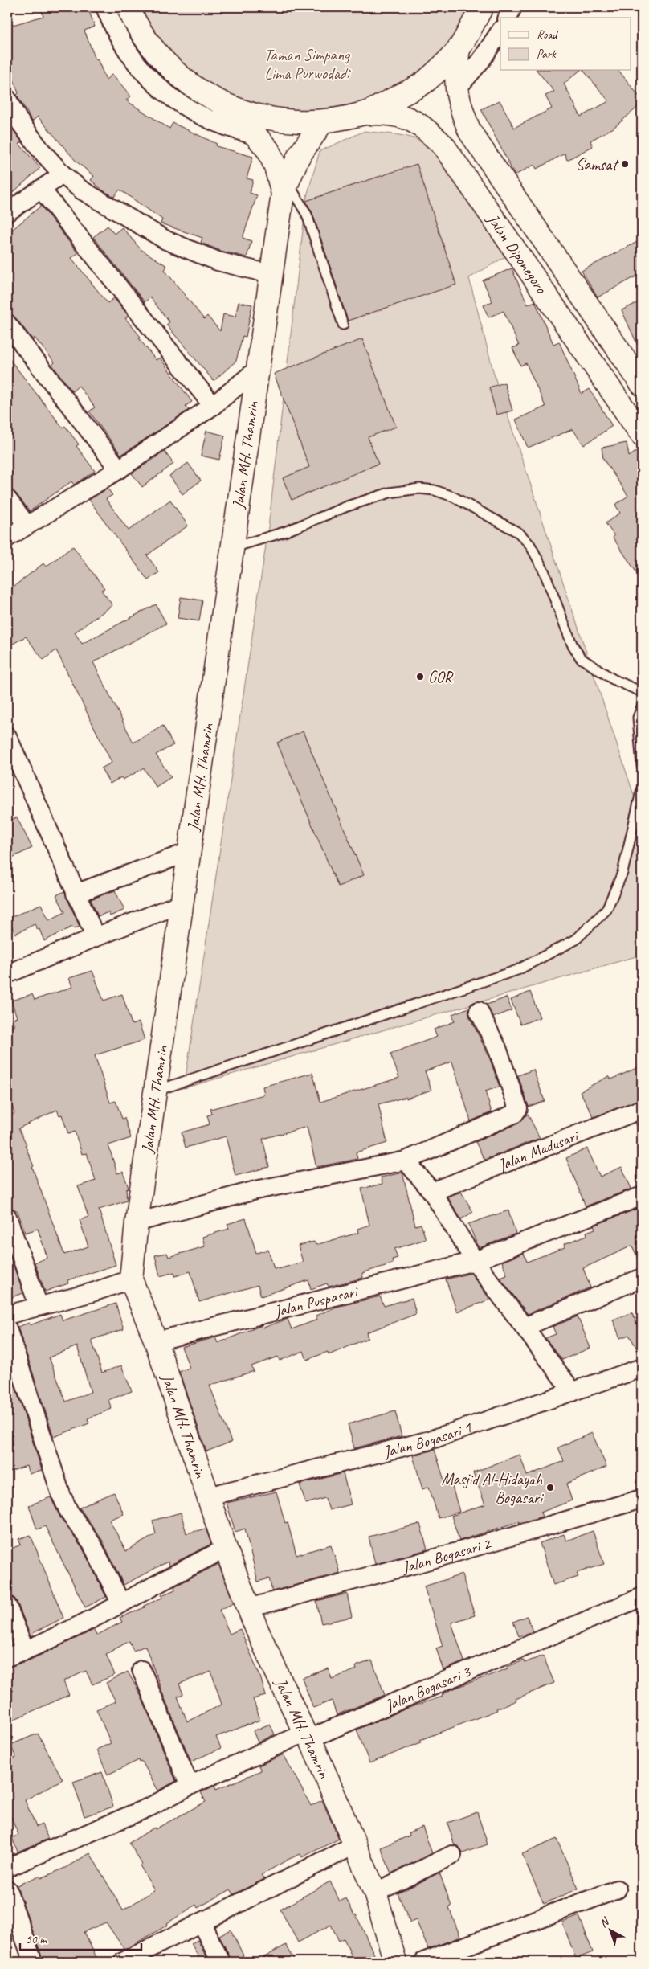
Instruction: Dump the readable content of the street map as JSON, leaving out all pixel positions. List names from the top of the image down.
{
  "streets": {
    "main road": ["Jalan Diponegoro", "Jalan MH. Thamrin"],
    "street": [
      "Jalan Madusari",
      "Jalan Puspasari",
      "Jalan Bogasari 1",
      "Jalan Bogasari 2",
      "Jalan Bogasari 3"
    ]
  },
  "crossings": [
    ["Jalan MH. Thamrin", "Jalan Puspasari"],
    ["Jalan MH. Thamrin", "Jalan Bogasari 1"],
    ["Jalan MH. Thamrin", "Jalan Bogasari 2"],
    ["Jalan MH. Thamrin", "Jalan Bogasari 3"]
  ],
  "parks": ["Taman Simpang Lima Purwodadi"],
  "places": ["Samsat", "GOR", "Masjid Al-Hidayah Bogasari"],
  "legend": ["Road", "Park"],
  "scale_bar": "50 m",
  "north": "top left"
}
